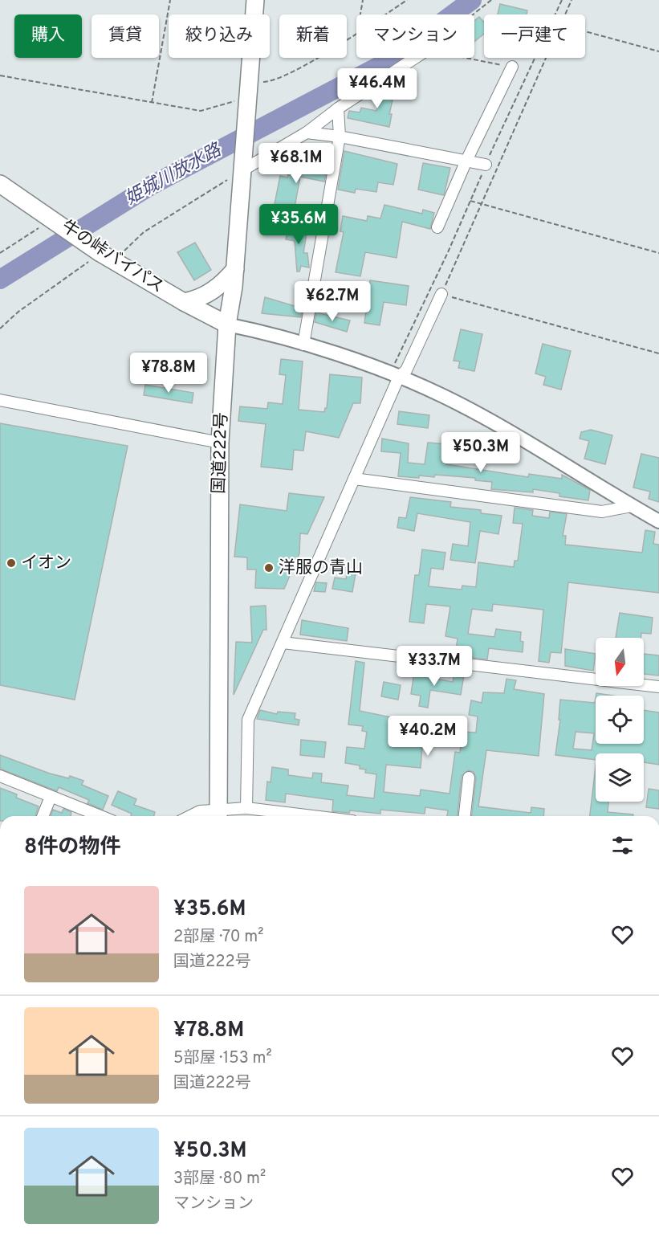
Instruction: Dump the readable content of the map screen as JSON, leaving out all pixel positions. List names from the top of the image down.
{
  "streets": {
    "highway": ["牛の峠バイパス", "国道222号"]
  },
  "crossings": [
    ["牛の峠バイパス", "国道222号"]
  ],
  "water": ["姫城川放水路"],
  "places": ["イオン", "洋服の青山"],
  "north": "bottom",
  "page": {
    "chip": [
      "購入",
      "賃貸",
      "絞り込み",
      "新着",
      "マンション",
      "一戸建て"
    ],
    "price": [
      "¥46.4M",
      "¥68.1M",
      "¥35.6M",
      "¥62.7M",
      "¥78.8M",
      "¥50.3M",
      "¥33.7M",
      "¥40.2M"
    ],
    "heading": "8件の物件",
    "list": [
      {
        "name": "¥35.6M",
        "note": "2部屋 · 70 m² · 国道222号"
      },
      {
        "name": "¥78.8M",
        "note": "5部屋 · 153 m² · 国道222号"
      },
      {
        "name": "¥50.3M",
        "note": "3部屋 · 80 m² · マンション"
      }
    ]
  }
}
